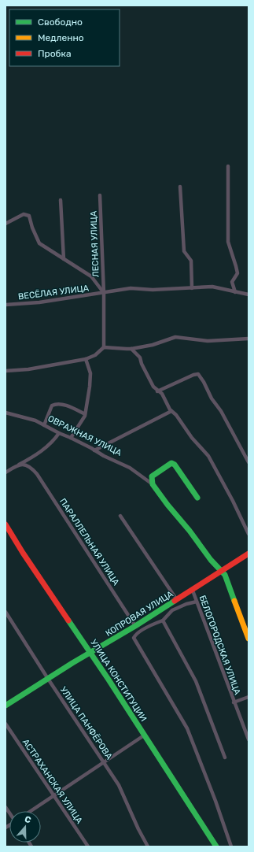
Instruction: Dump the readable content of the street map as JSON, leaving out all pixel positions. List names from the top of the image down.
{
  "streets": {
    "street": [
      "ЛЕСНАЯ УЛИЦА",
      "ВЕСЁЛАЯ УЛИЦА",
      "ОВРАЖНАЯ УЛИЦА",
      "ПАРАЛЛЕЛЬНАЯ УЛИЦА",
      "КОПРОВАЯ УЛИЦА",
      "БЕЛОГОРОДСКАЯ УЛИЦА",
      "УЛИЦА КОНСТИТУЦИИ",
      "УЛИЦА ПАНФЁРОВА",
      "АСТРАХАНСКАЯ УЛИЦА"
    ]
  },
  "crossings": [
    ["ЛЕСНАЯ УЛИЦА", "ВЕСЁЛАЯ УЛИЦА"],
    ["ПАРАЛЛЕЛЬНАЯ УЛИЦА", "КОПРОВАЯ УЛИЦА"],
    ["КОПРОВАЯ УЛИЦА", "БЕЛОГОРОДСКАЯ УЛИЦА"],
    ["КОПРОВАЯ УЛИЦА", "УЛИЦА КОНСТИТУЦИИ"],
    ["КОПРОВАЯ УЛИЦА", "УЛИЦА ПАНФЁРОВА"]
  ],
  "legend": ["Свободно", "Медленно", "Пробка"],
  "north": "top"
}
